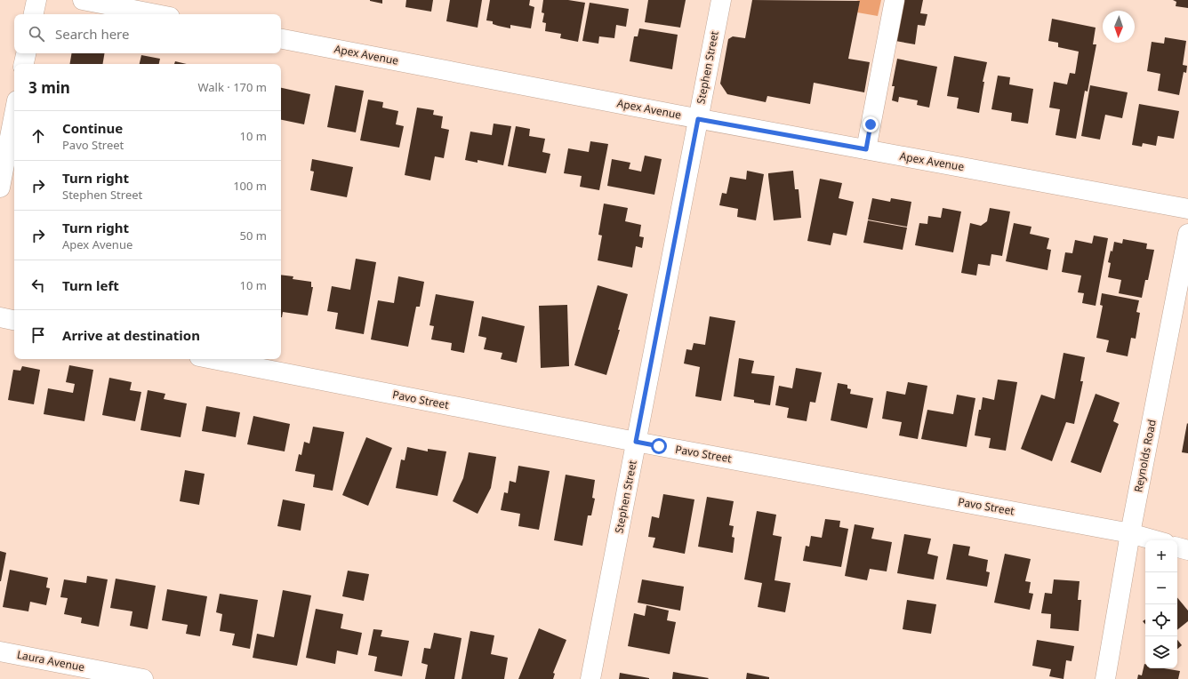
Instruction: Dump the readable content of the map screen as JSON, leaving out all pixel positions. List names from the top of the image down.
{
  "streets": {
    "street": [
      "Apex Avenue",
      "Stephen Street",
      "Pavo Street",
      "Reynolds Road",
      "Laura Avenue"
    ]
  },
  "crossings": [
    ["Apex Avenue", "Stephen Street"],
    ["Stephen Street", "Pavo Street"],
    ["Pavo Street", "Reynolds Road"]
  ],
  "north": "bottom",
  "page": {
    "search": "Search here",
    "heading": ["3 min", "Walk · 170 m"],
    "list": [
      ["Continue", "Pavo Street", "10 m"],
      ["Turn right", "Stephen Street", "100 m"],
      ["Turn right", "Apex Avenue", "50 m"],
      ["Turn left", "10 m"],
      "Arrive at destination"
    ],
    "map_buttons": ["+", "−"]
  }
}
